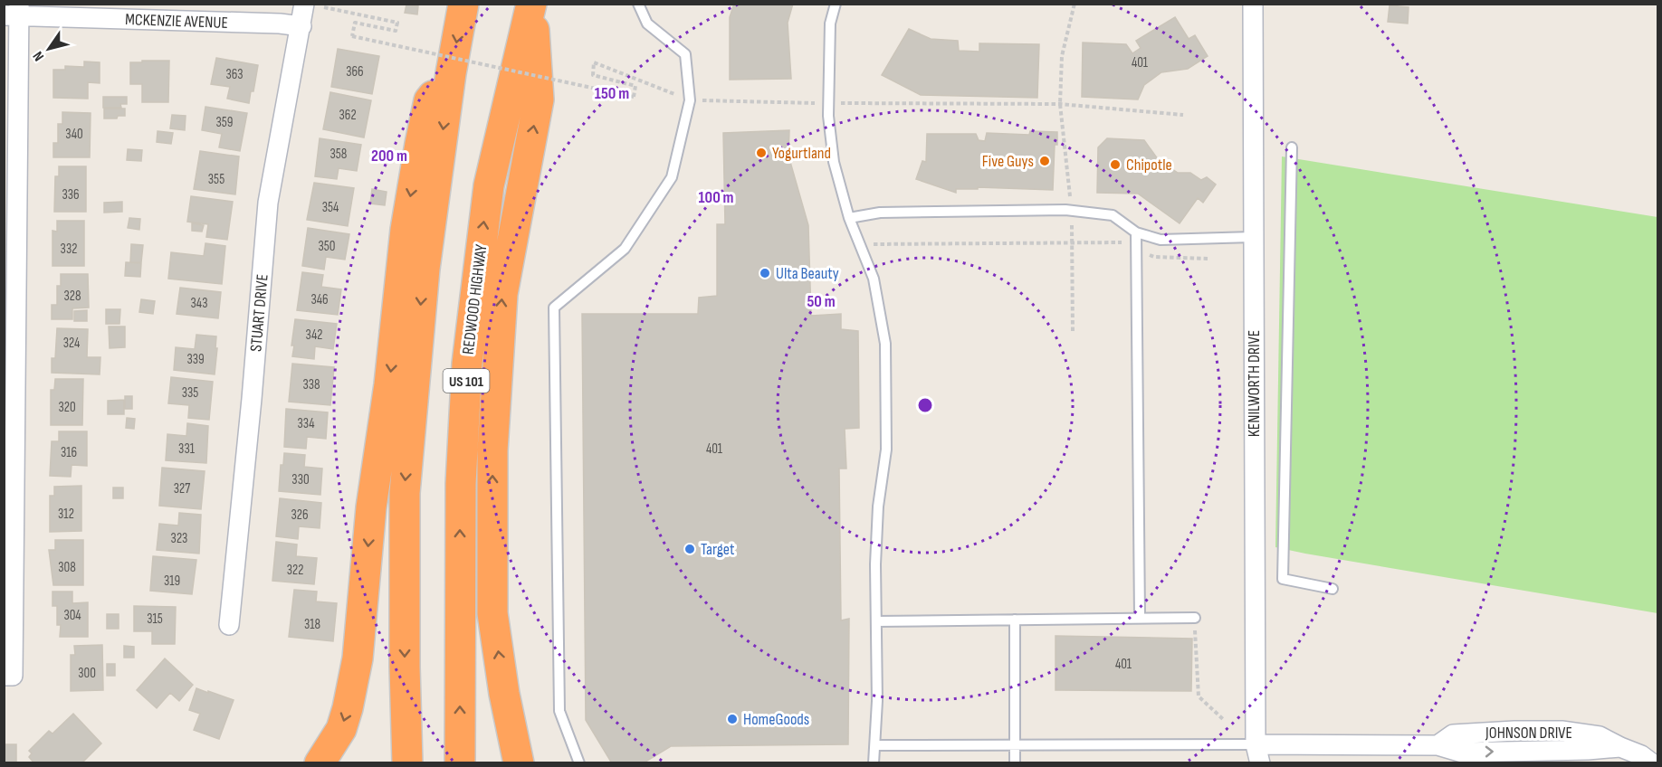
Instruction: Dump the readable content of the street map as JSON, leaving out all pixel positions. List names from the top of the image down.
{
  "streets": {
    "highway": ["REDWOOD HIGHWAY", "US 101"],
    "street": [
      "MCKENZIE AVENUE",
      "STUART DRIVE",
      "KENILWORTH DRIVE",
      "JOHNSON DRIVE"
    ]
  },
  "crossings": [
    ["MCKENZIE AVENUE", "STUART DRIVE"],
    ["KENILWORTH DRIVE", "JOHNSON DRIVE"]
  ],
  "places": [
    "Yogurtland",
    "Five Guys",
    "Chipotle",
    "Ulta Beauty",
    "Target",
    "HomeGoods"
  ],
  "house_numbers": [
    "401",
    "366",
    "363",
    "362",
    "359",
    "340",
    "358",
    "355",
    "336",
    "354",
    "350",
    "332",
    "328",
    "346",
    "343",
    "342",
    "324",
    "339",
    "338",
    "335",
    "320",
    "334",
    "331",
    "401",
    "316",
    "330",
    "327",
    "312",
    "326",
    "323",
    "308",
    "322",
    "319",
    "304",
    "315",
    "318",
    "401",
    "300"
  ],
  "north": "bottom left",
  "rings": [
    "150 m",
    "200 m",
    "100 m",
    "50 m"
  ]
}
